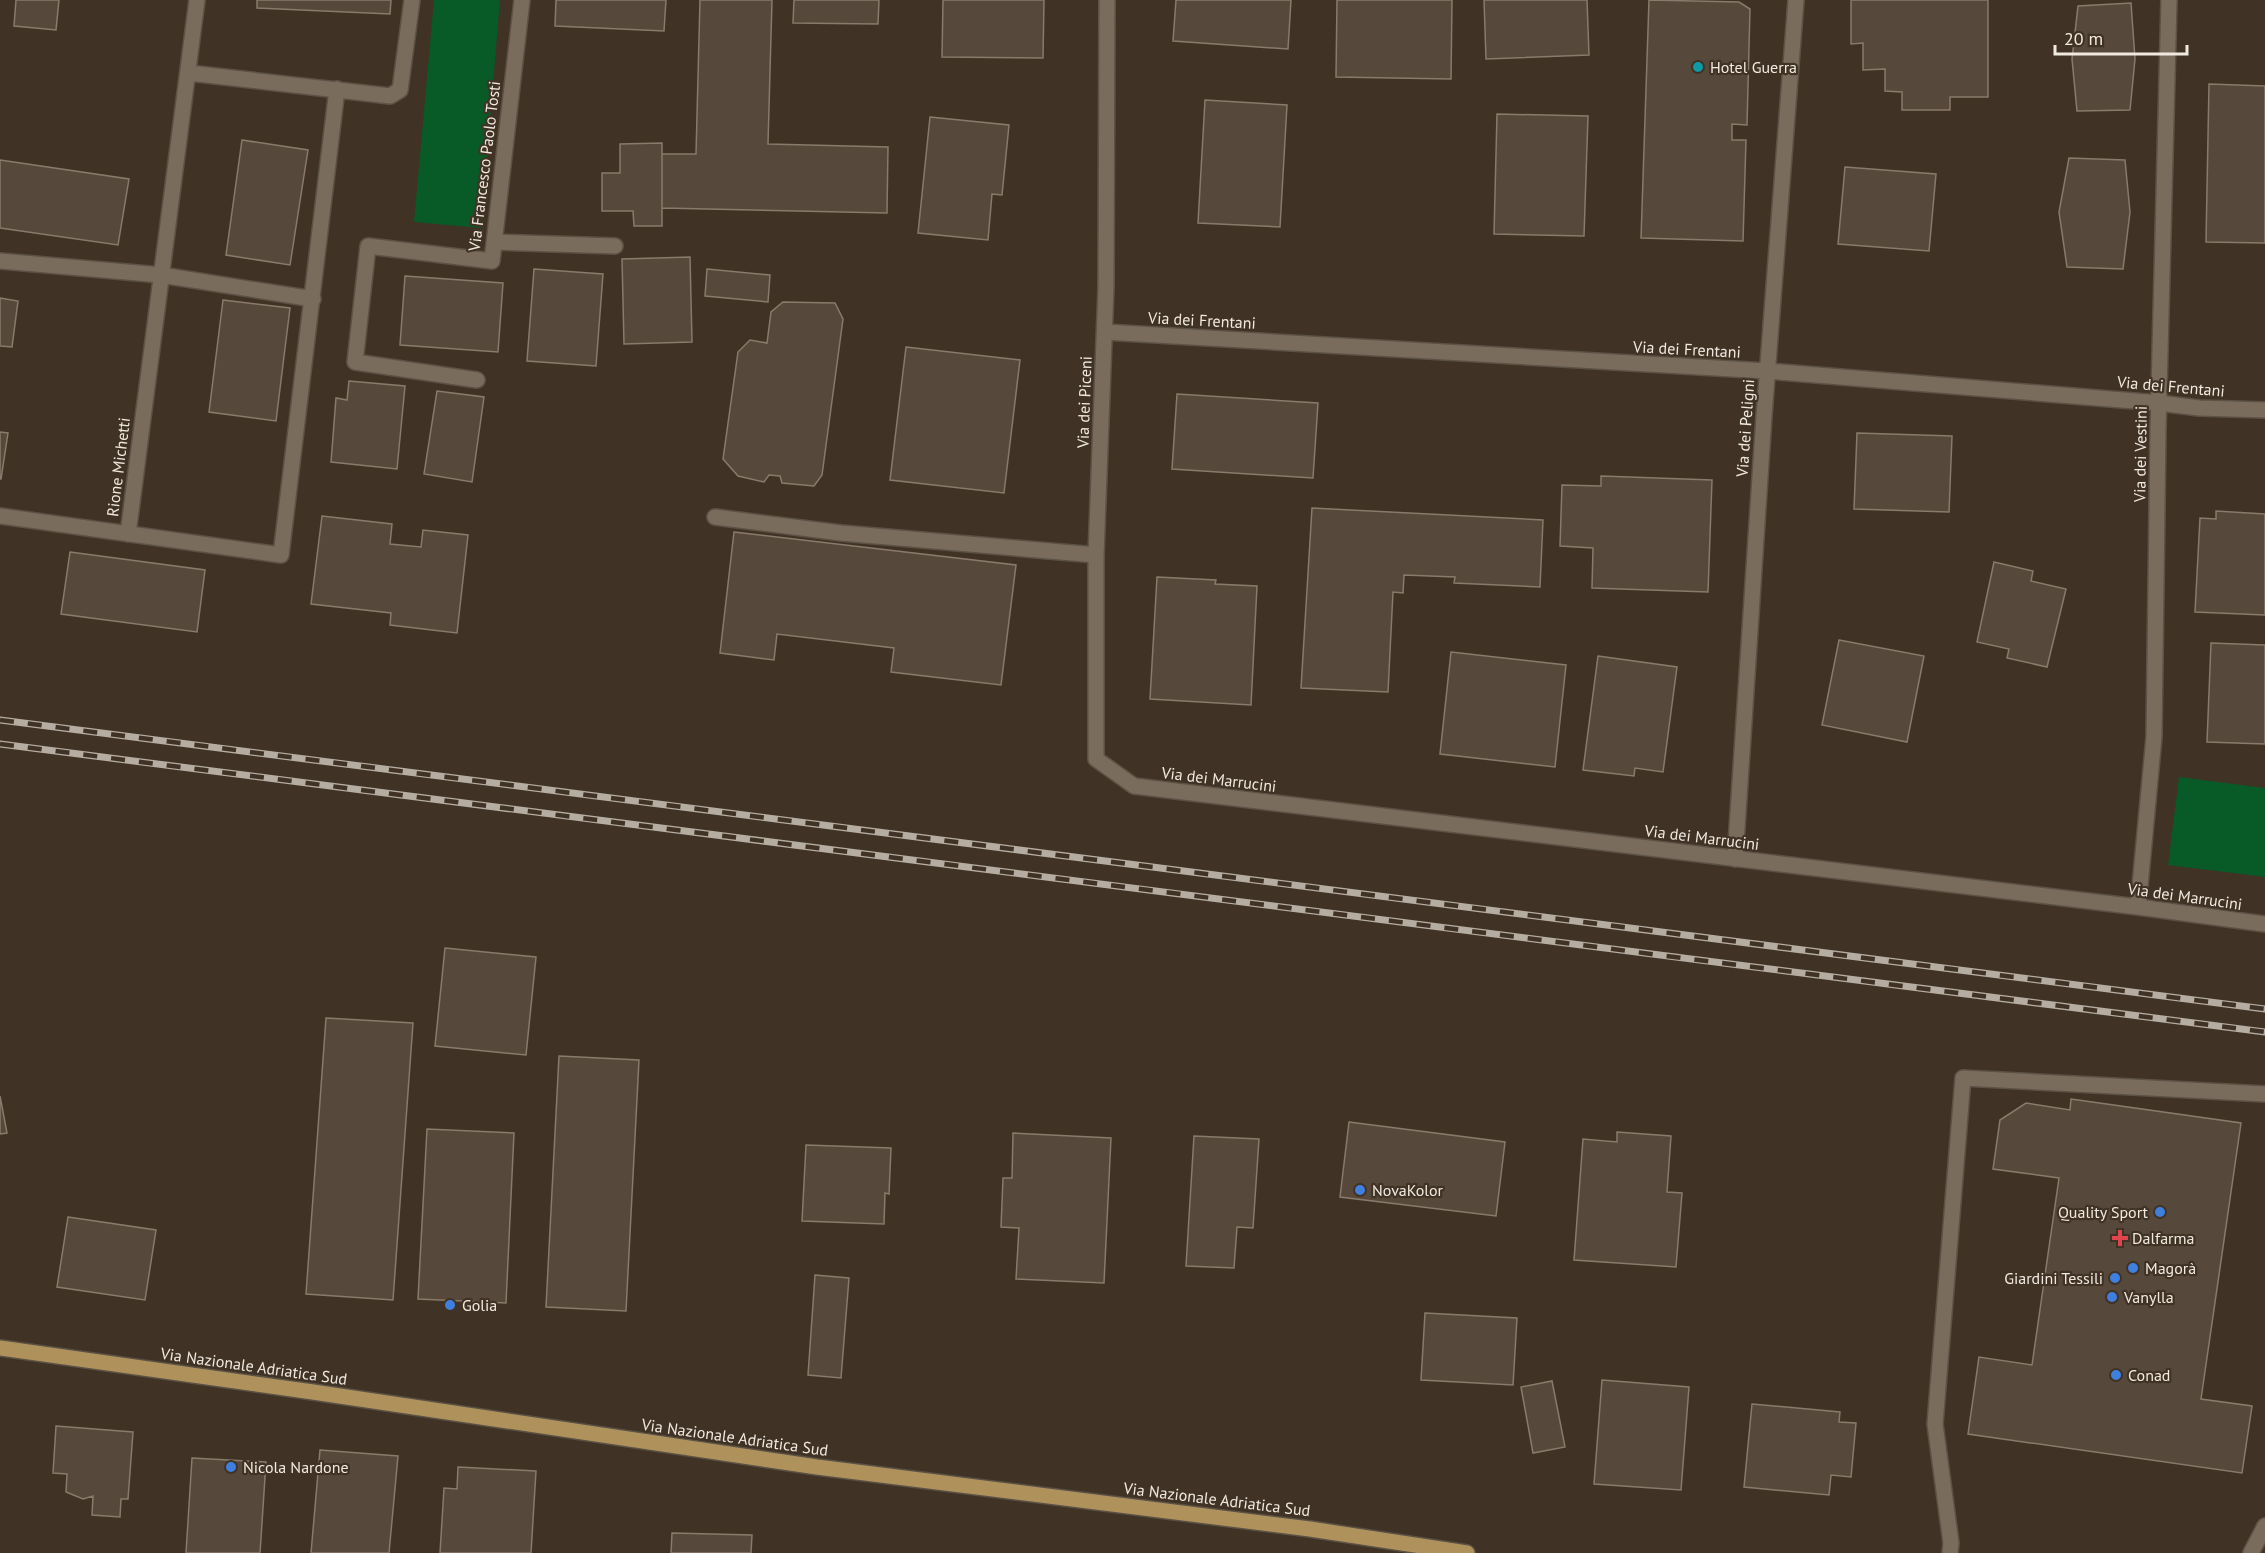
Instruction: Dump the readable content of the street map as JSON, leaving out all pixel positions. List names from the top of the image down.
{
  "streets": {
    "main road": ["Via Nazionale Adriatica Sud"],
    "street": [
      "Via Francesco Paolo Tosti",
      "Via dei Frentani",
      "Via dei Piceni",
      "Via dei Peligni",
      "Via dei Vestini",
      "Rione Michetti",
      "Via dei Marrucini"
    ]
  },
  "crossings": [
    ["Via dei Frentani", "Via dei Piceni"],
    ["Via dei Frentani", "Via dei Peligni"],
    ["Via dei Frentani", "Via dei Vestini"],
    ["Via dei Piceni", "Via dei Marrucini"],
    ["Via dei Peligni", "Via dei Marrucini"],
    ["Via dei Vestini", "Via dei Marrucini"]
  ],
  "places": {
    "other": [
      "Hotel Guerra",
      "NovaKolor",
      "Quality Sport",
      "Magorà",
      "Giardini Tessili",
      "Vanylla",
      "Golia",
      "Conad",
      "Nicola Nardone"
    ],
    "health": ["Dalfarma"]
  },
  "scale_bar": "20 m"
}
